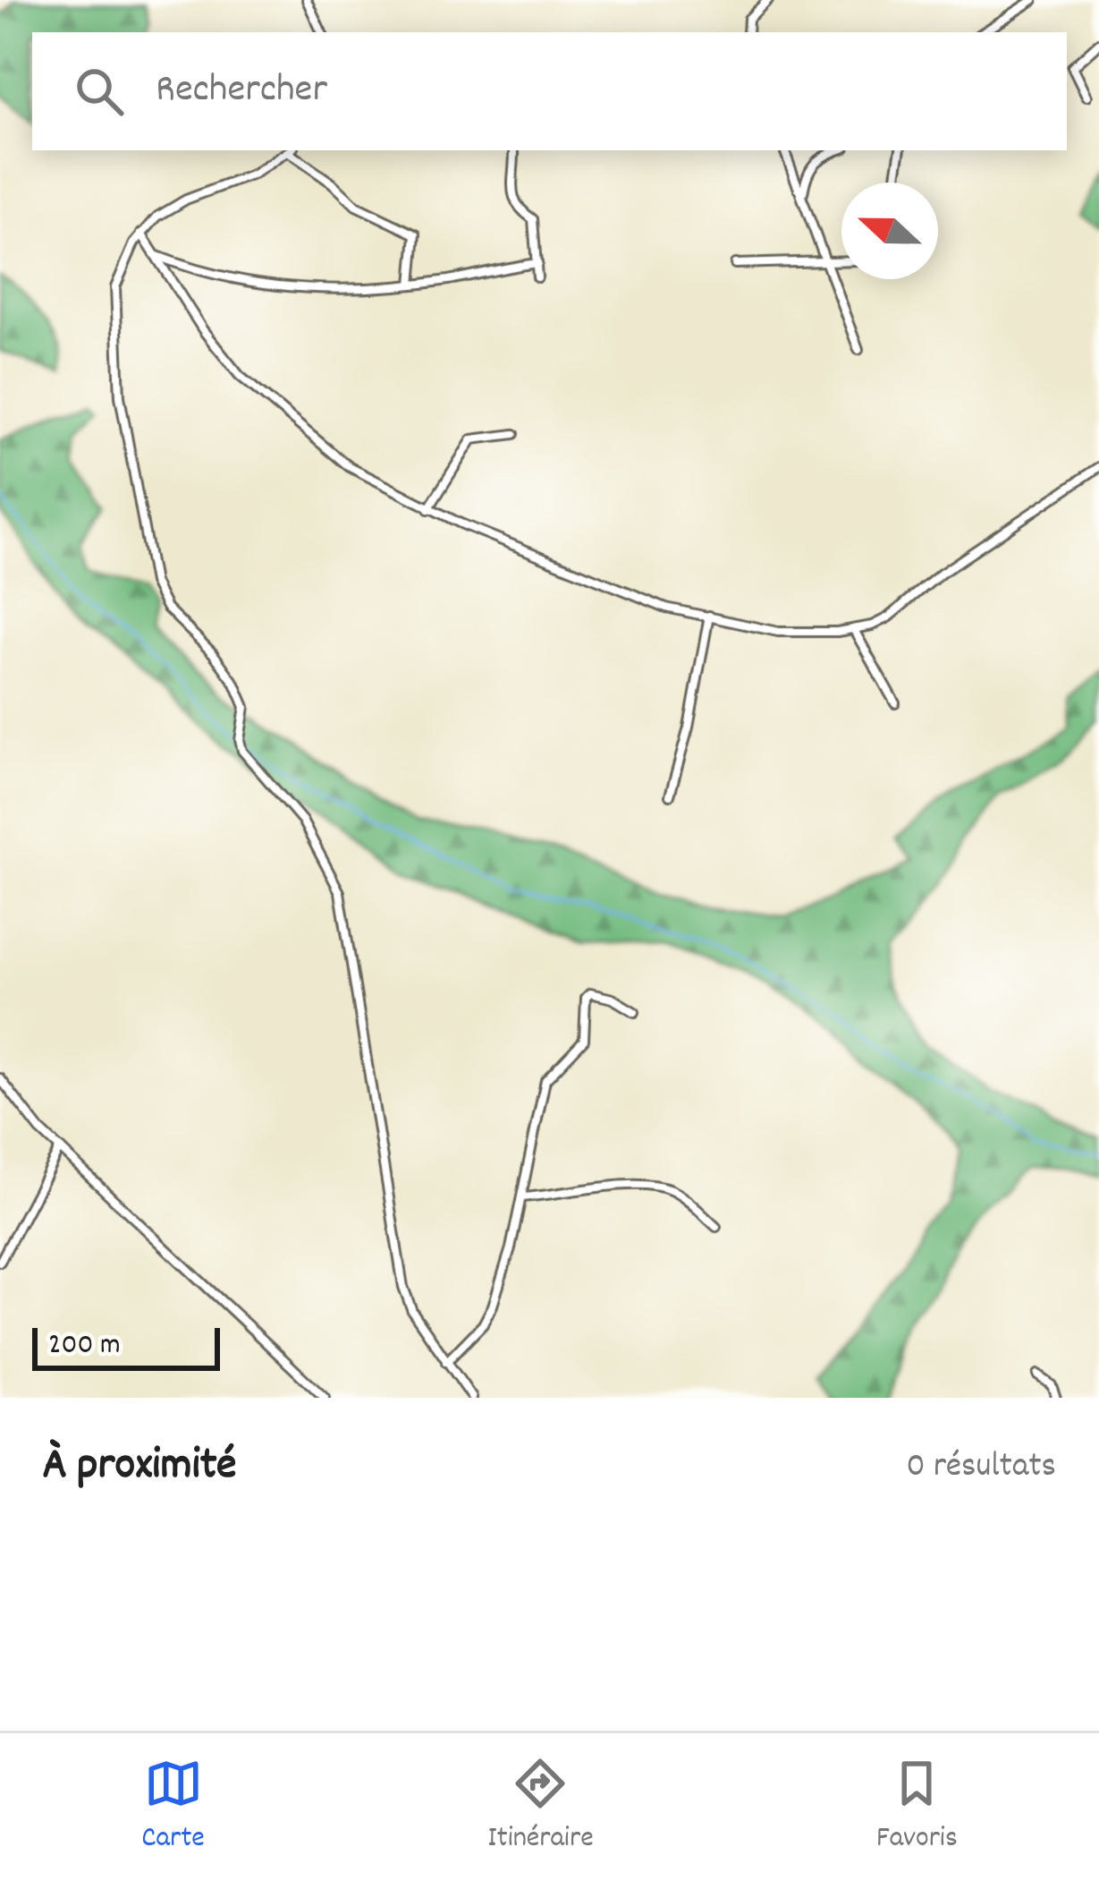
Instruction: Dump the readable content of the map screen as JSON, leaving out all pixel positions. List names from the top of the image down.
{
  "scale_bar": "200 m",
  "north": "left",
  "page": {
    "search": "Rechercher",
    "scale": "200 m",
    "heading": ["À proximité", "0 résultats"],
    "nav": ["Carte", "Itinéraire", "Favoris"]
  }
}
